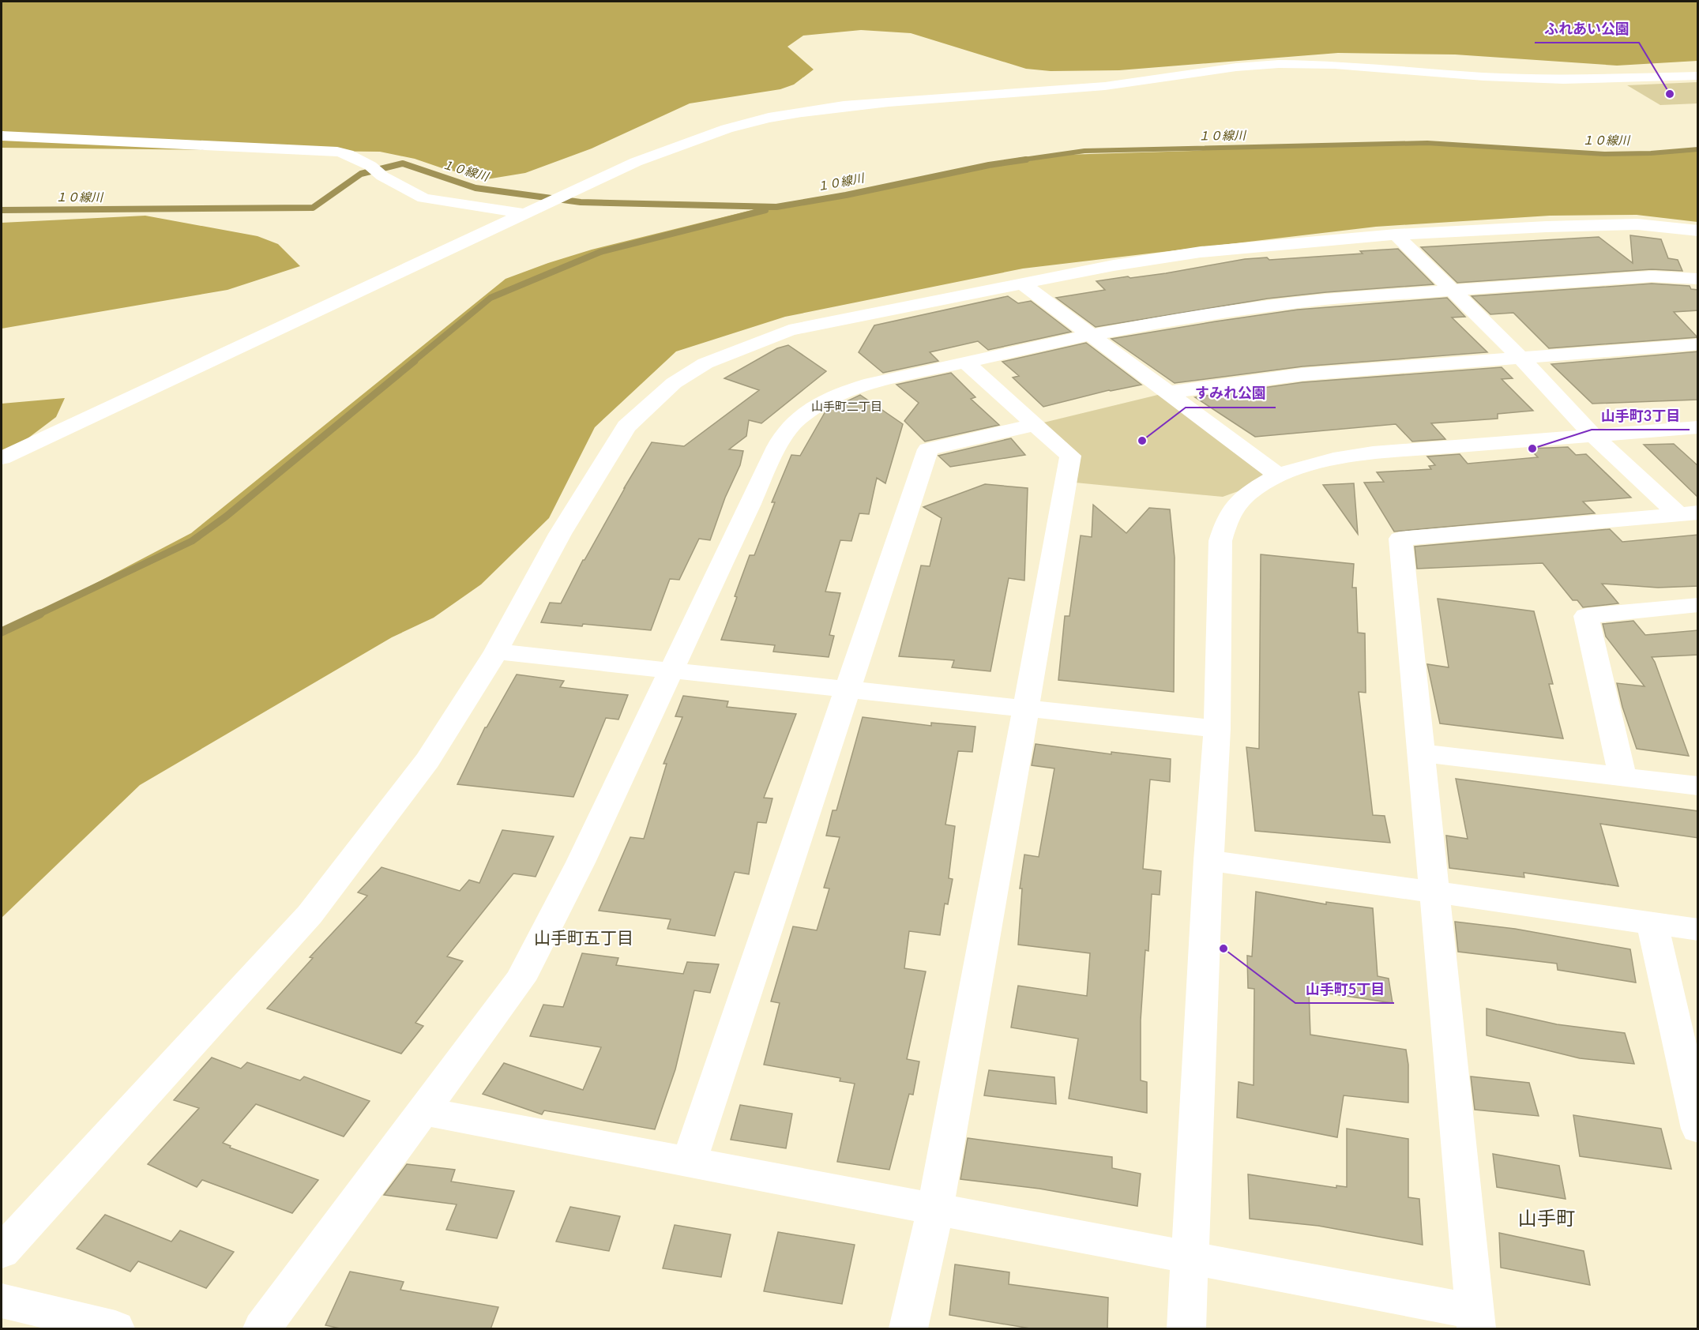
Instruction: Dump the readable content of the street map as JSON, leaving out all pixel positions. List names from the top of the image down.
{
  "districts": ["山手町二丁目", "山手町五丁目", "山手町"],
  "water": ["１０線川"],
  "places": [
    "ふれあい公園",
    "すみれ公園",
    "山手町3丁目",
    "山手町5丁目"
  ]
}
